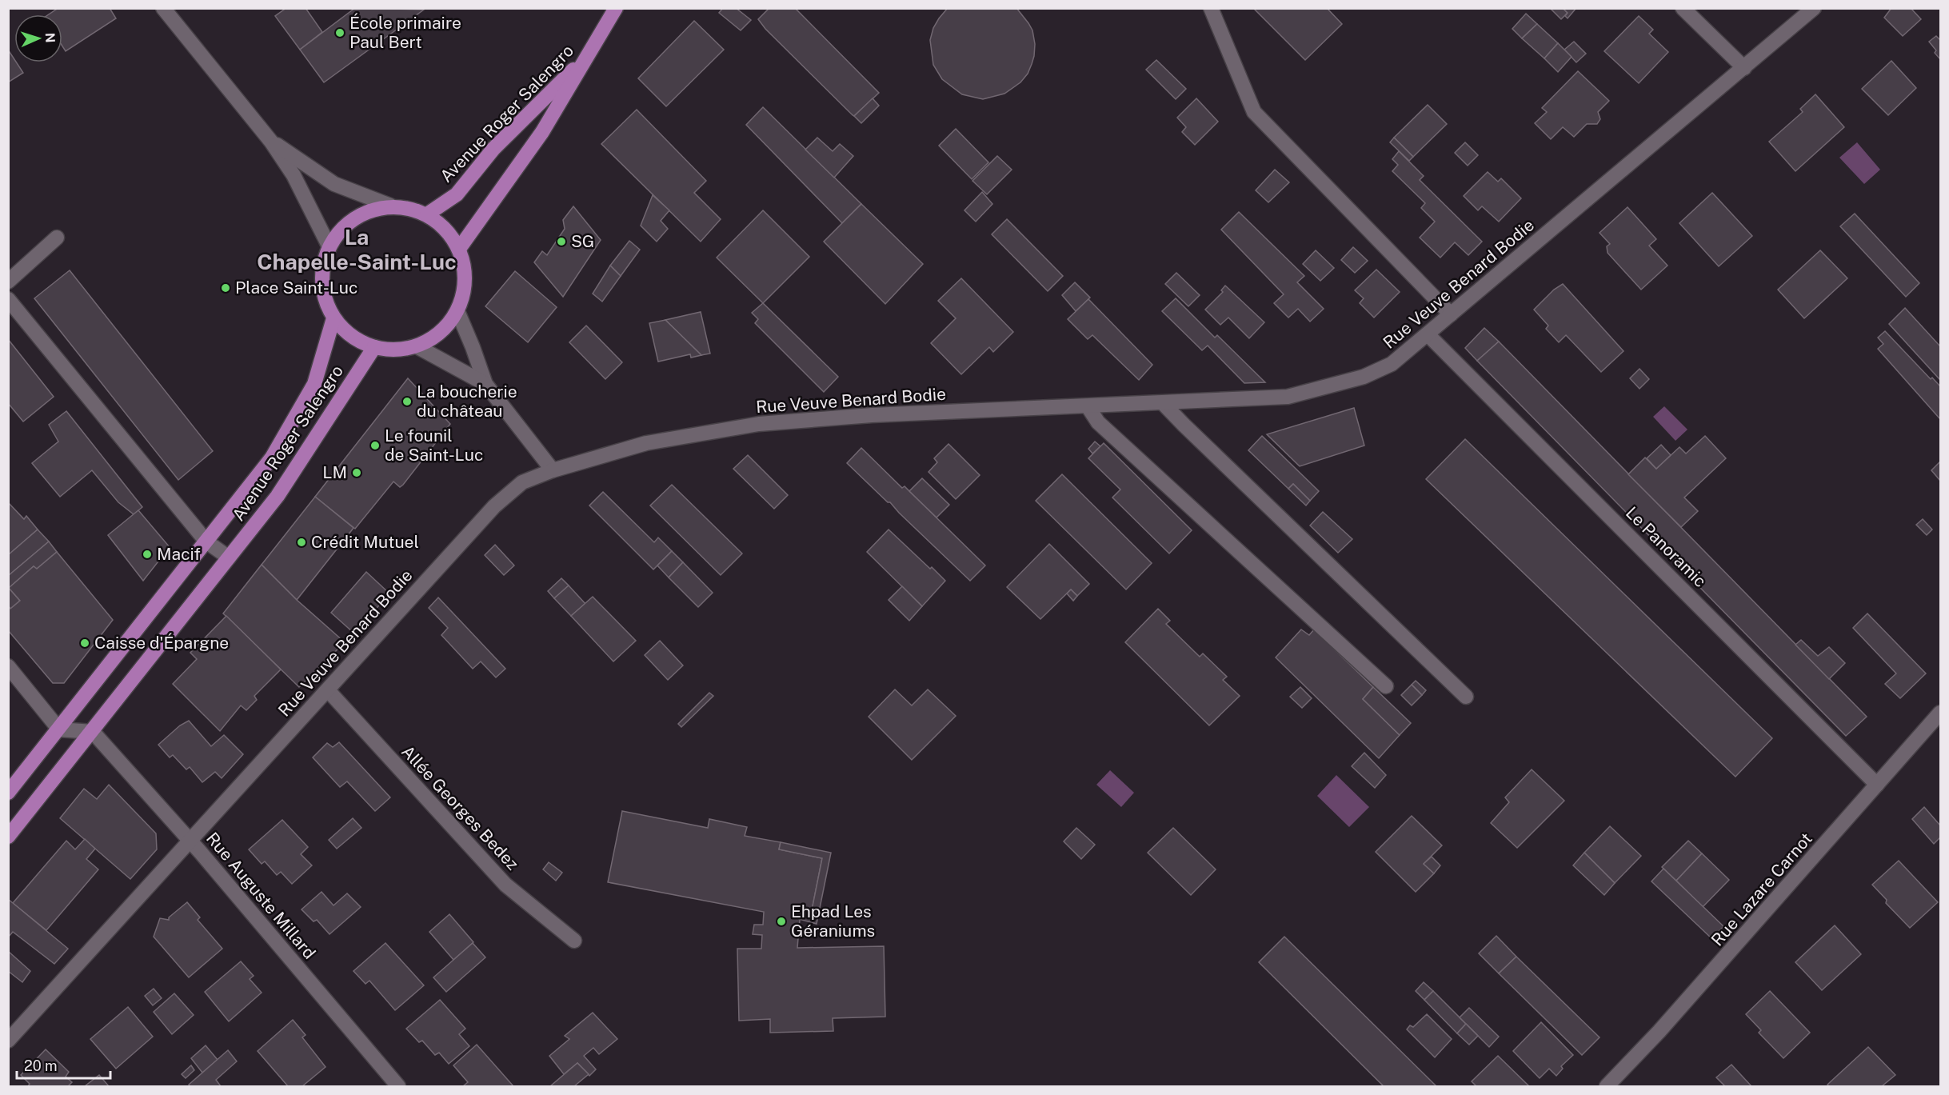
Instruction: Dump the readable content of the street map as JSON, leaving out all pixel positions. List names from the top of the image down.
{
  "streets": {
    "main road": ["Avenue Roger Salengro"],
    "street": [
      "Rue Veuve Benard Bodie",
      "Le Panoramic",
      "Allée Georges Bedez",
      "Rue Lazare Carnot",
      "Rue Auguste Millard"
    ]
  },
  "crossings": [
    ["Avenue Roger Salengro", "Rue Auguste Millard"],
    ["Rue Veuve Benard Bodie", "Le Panoramic"],
    ["Rue Veuve Benard Bodie", "Allée Georges Bedez"],
    ["Rue Veuve Benard Bodie", "Rue Auguste Millard"],
    ["Le Panoramic", "Rue Lazare Carnot"]
  ],
  "districts": ["La Chapelle-Saint-Luc"],
  "places": [
    "École primaire Paul Bert",
    "SG",
    "Place Saint-Luc",
    "La boucherie du château",
    "Le founil de Saint-Luc",
    "LM",
    "Crédit Mutuel",
    "Macif",
    "Caisse d'Épargne",
    "Ehpad Les Géraniums"
  ],
  "scale_bar": "20 m",
  "north": "right"
}
